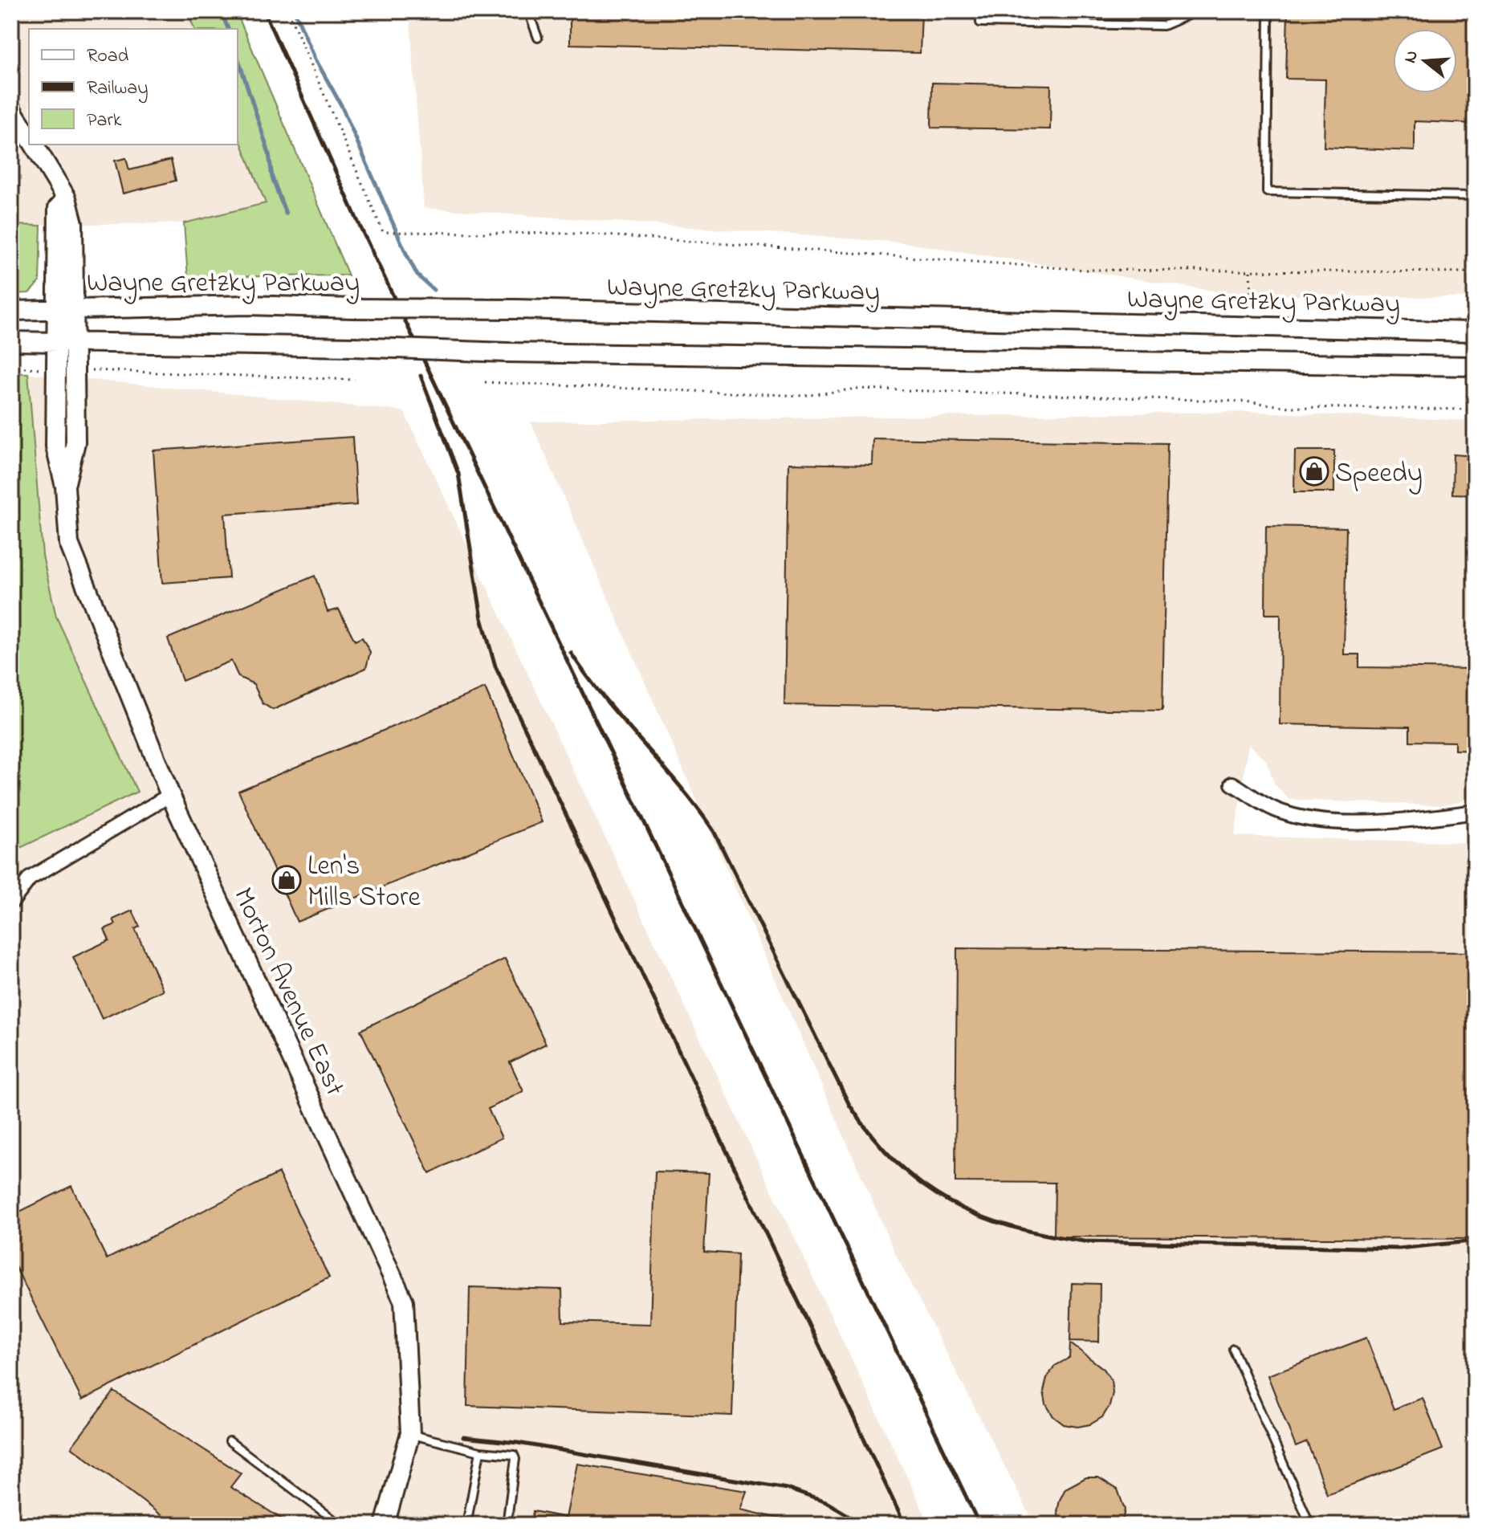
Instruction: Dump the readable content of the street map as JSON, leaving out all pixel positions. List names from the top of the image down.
{
  "streets": {
    "main road": ["Wayne Gretzky Parkway", "Morton Avenue East"]
  },
  "crossings": [
    ["Wayne Gretzky Parkway", "Morton Avenue East"]
  ],
  "places": {
    "shop": ["Speedy", "Len's Mills Store"]
  },
  "legend": ["Road", "Railway", "Park"],
  "north": "left"
}
